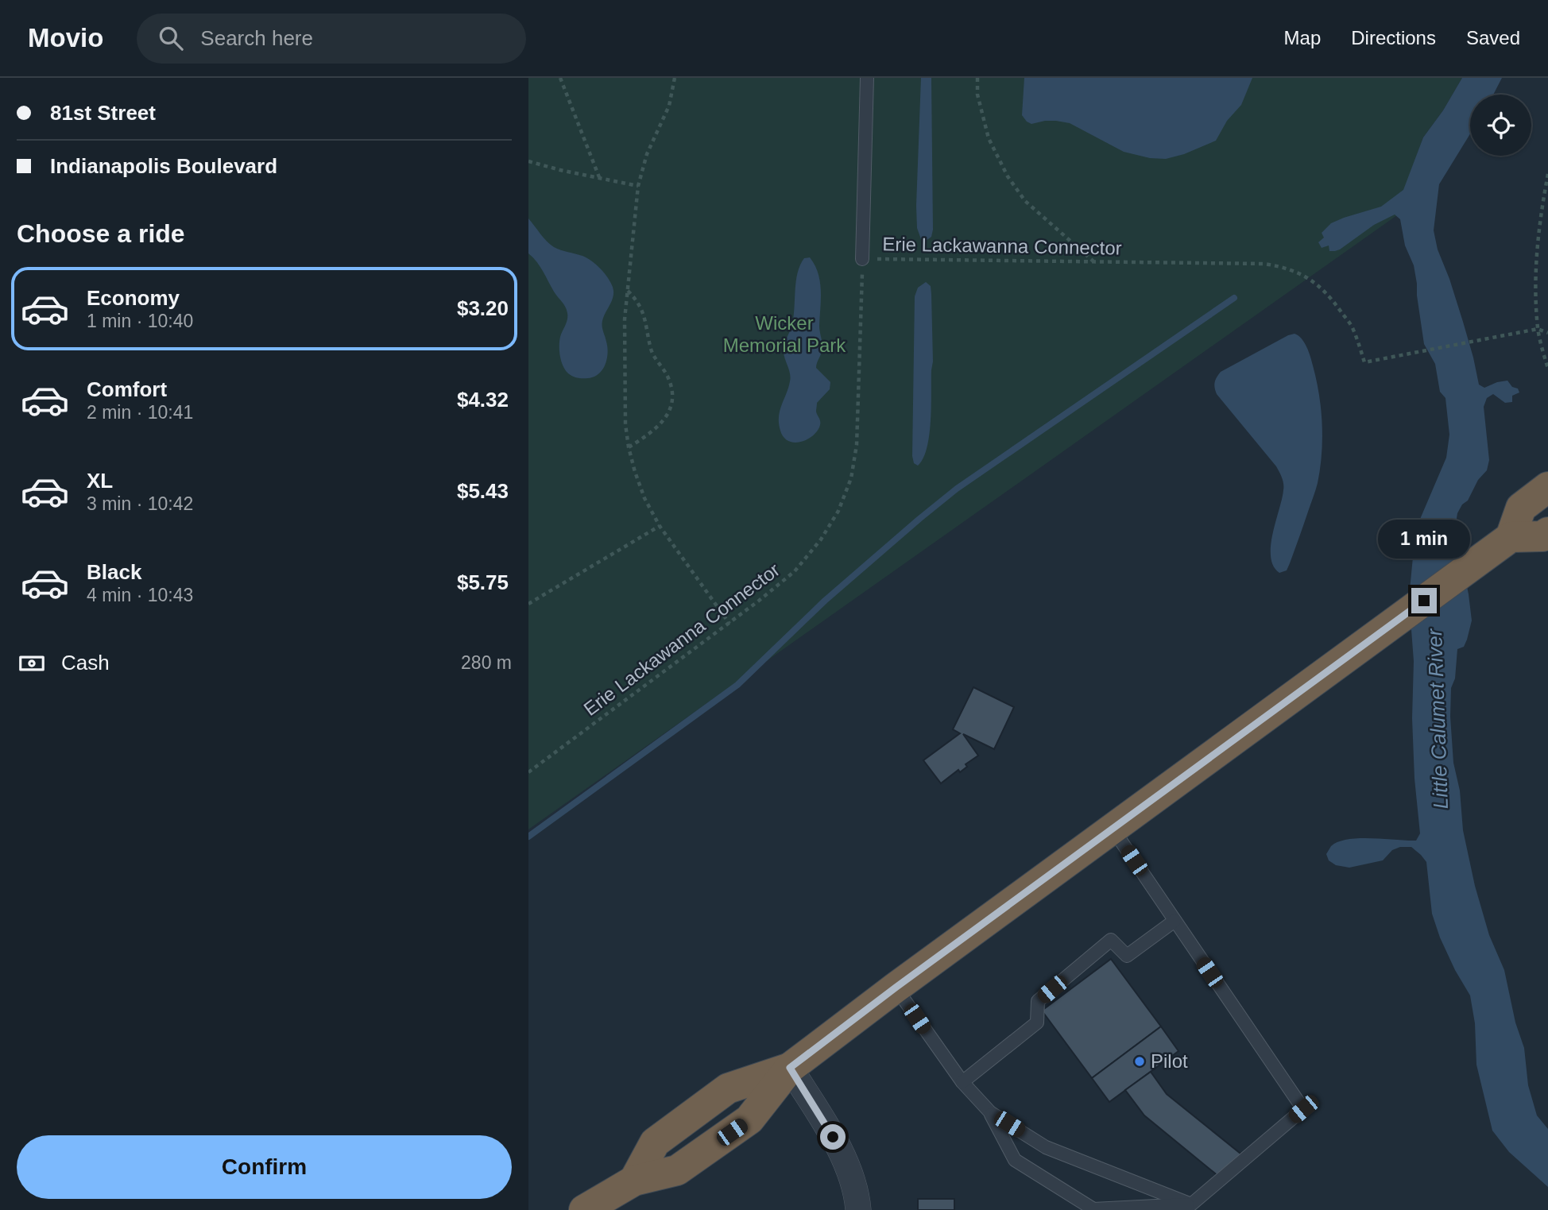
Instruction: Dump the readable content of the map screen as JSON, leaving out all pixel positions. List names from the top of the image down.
{
  "streets": {
    "path": ["Erie Lackawanna Connector"]
  },
  "water": ["Little Calumet River"],
  "parks": ["Wicker Memorial Park"],
  "places": ["Pilot"],
  "page": {
    "header": "Movio",
    "search": "Search here",
    "nav": ["Map", "Directions", "Saved"],
    "banner": ["81st Street", "Indianapolis Boulevard"],
    "heading": "Choose a ride",
    "list": [
      {
        "name": "Economy",
        "note": "1 min · 10:40",
        "value": "$3.20"
      },
      {
        "name": "Comfort",
        "note": "2 min · 10:41",
        "value": "$4.32"
      },
      {
        "name": "XL",
        "note": "3 min · 10:42",
        "value": "$5.43"
      },
      {
        "name": "Black",
        "note": "4 min · 10:43",
        "value": "$5.75"
      }
    ],
    "bubble": "1 min",
    "pay": ["Cash", "280 m"],
    "buttons": "Confirm"
  }
}
